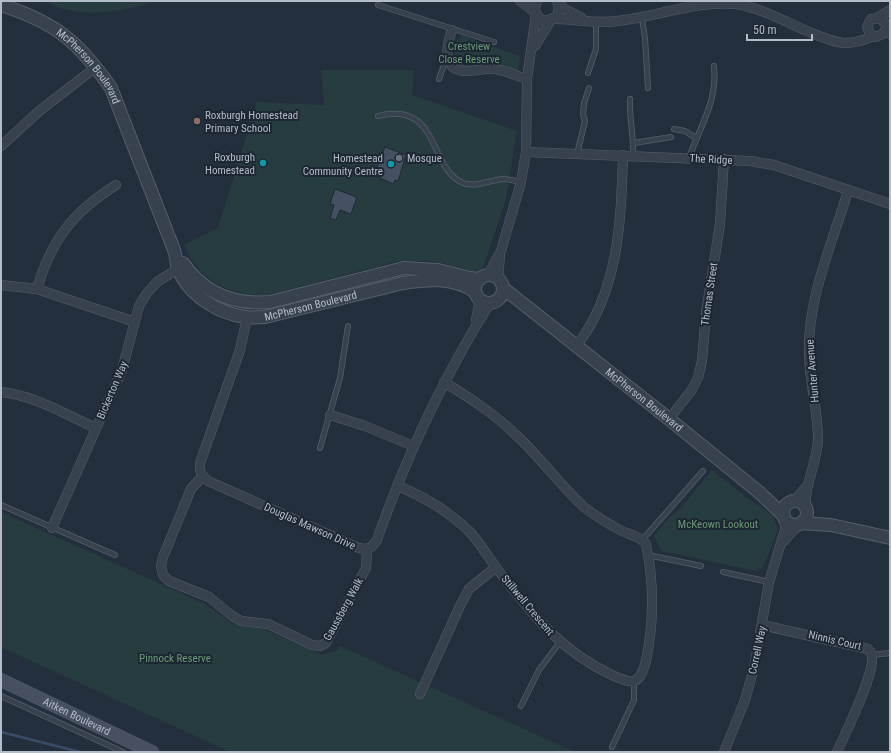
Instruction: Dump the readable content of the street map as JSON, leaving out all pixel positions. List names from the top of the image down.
{
  "streets": {
    "main road": ["Aitken Boulevard"],
    "street": [
      "McPherson Boulevard",
      "The Ridge",
      "Thomas Street",
      "Hunter Avenue",
      "Bickerton Way",
      "Douglas Mawson Drive",
      "Stillwell Crescent",
      "Gaussberg Walk",
      "Ninnis Court",
      "Correll Way"
    ]
  },
  "crossings": [
    ["McPherson Boulevard", "Thomas Street"],
    ["McPherson Boulevard", "Hunter Avenue"],
    ["McPherson Boulevard", "Bickerton Way"],
    ["McPherson Boulevard", "Douglas Mawson Drive"],
    ["McPherson Boulevard", "Correll Way"],
    ["The Ridge", "Thomas Street"],
    ["The Ridge", "Hunter Avenue"],
    ["Hunter Avenue", "Correll Way"],
    ["Douglas Mawson Drive", "Stillwell Crescent"],
    ["Douglas Mawson Drive", "Gaussberg Walk"],
    ["Ninnis Court", "Correll Way"]
  ],
  "parks": ["Crestview Close Reserve", "McKeown Lookout", "Pinnock Reserve"],
  "places": [
    "Roxburgh Homestead Primary School",
    "Mosque",
    "Roxburgh Homestead",
    "Homestead Community Centre"
  ],
  "scale_bar": "50 m"
}
